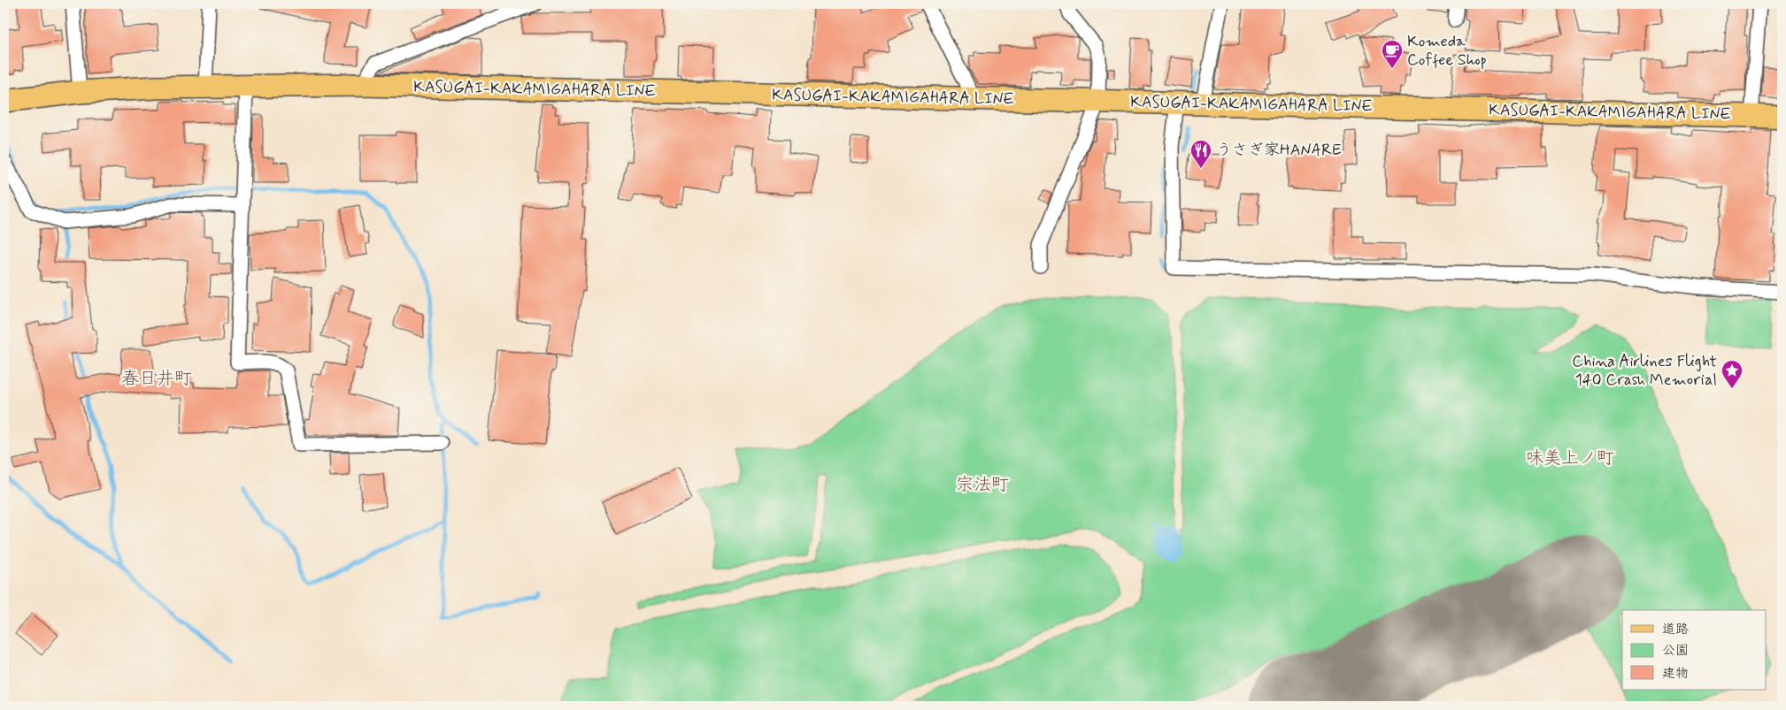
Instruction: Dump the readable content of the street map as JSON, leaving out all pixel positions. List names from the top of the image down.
{
  "streets": {
    "main road": ["KASUGAI-KAKAMIGAHARA LINE"]
  },
  "districts": ["春日井町", "味美上ノ町", "宗法町"],
  "places": {
    "cafe": ["Komeda Coffee Shop"],
    "restaurant": ["うさぎ家HANARE"],
    "place": ["China Airlines Flight 140 Crash Memorial"]
  },
  "legend": ["道路", "公園", "建物"]
}
